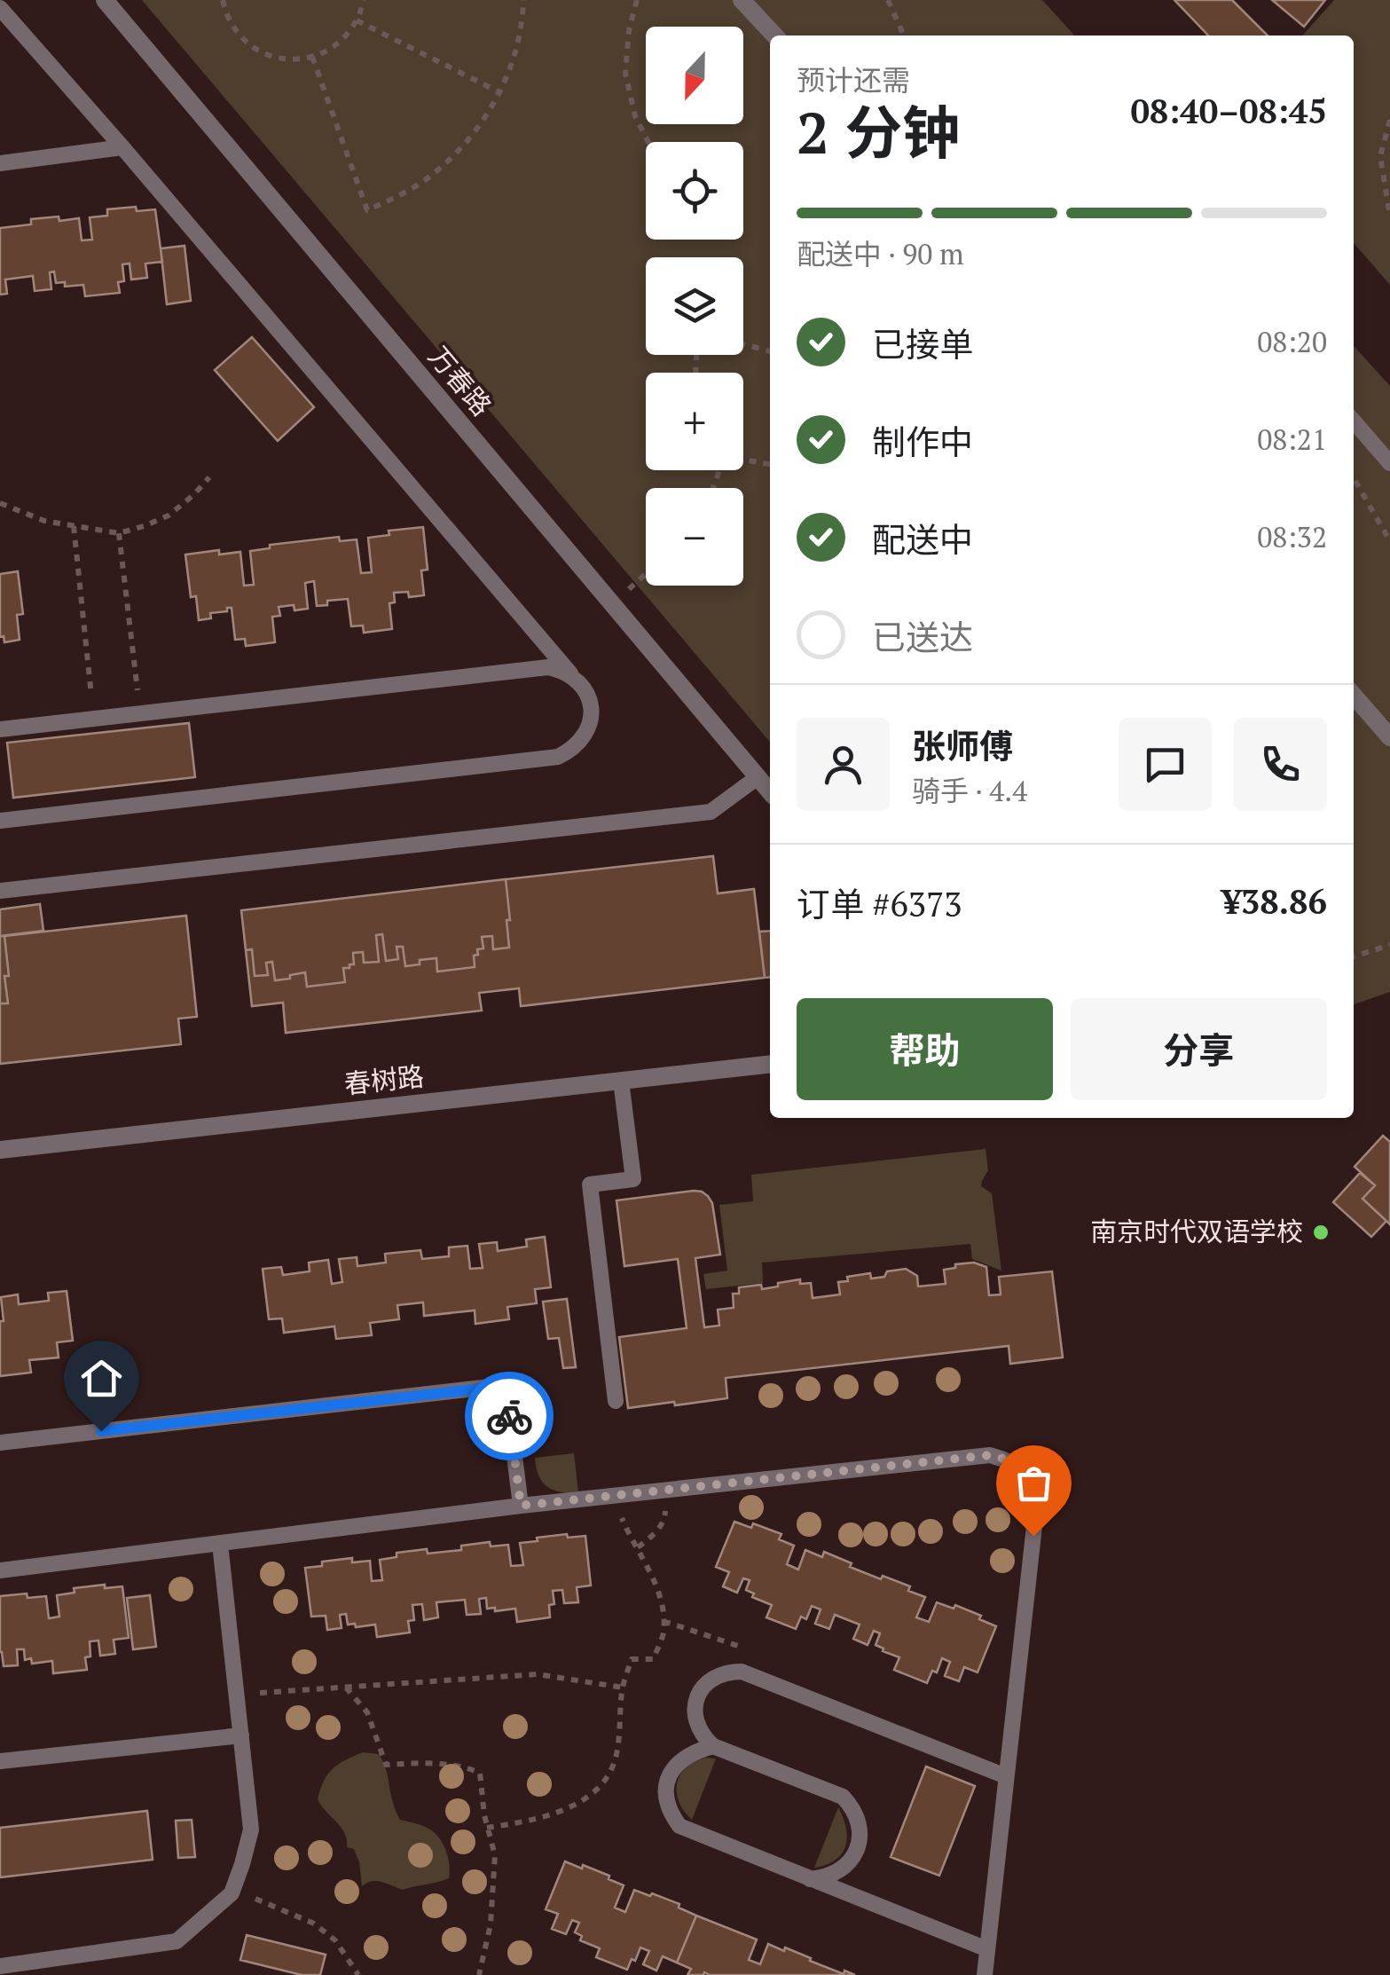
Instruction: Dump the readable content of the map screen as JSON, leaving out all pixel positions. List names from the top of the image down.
{
  "streets": {
    "street": ["万春路", "春树路"]
  },
  "places": ["南京时代双语学校"],
  "north": "bottom",
  "page": {
    "map_buttons": ["+", "−"],
    "heading": ["2 分钟", "预计还需", "08:40–08:45"],
    "panel": [
      "张师傅",
      "骑手 · 4.4",
      "订单 #6373",
      "¥38.86"
    ],
    "bar": "配送中 · 90 m",
    "list": [
      ["已接单", "08:20"],
      ["制作中", "08:21"],
      ["配送中", "08:32"],
      "已送达"
    ],
    "buttons": ["帮助", "分享"]
  }
}
